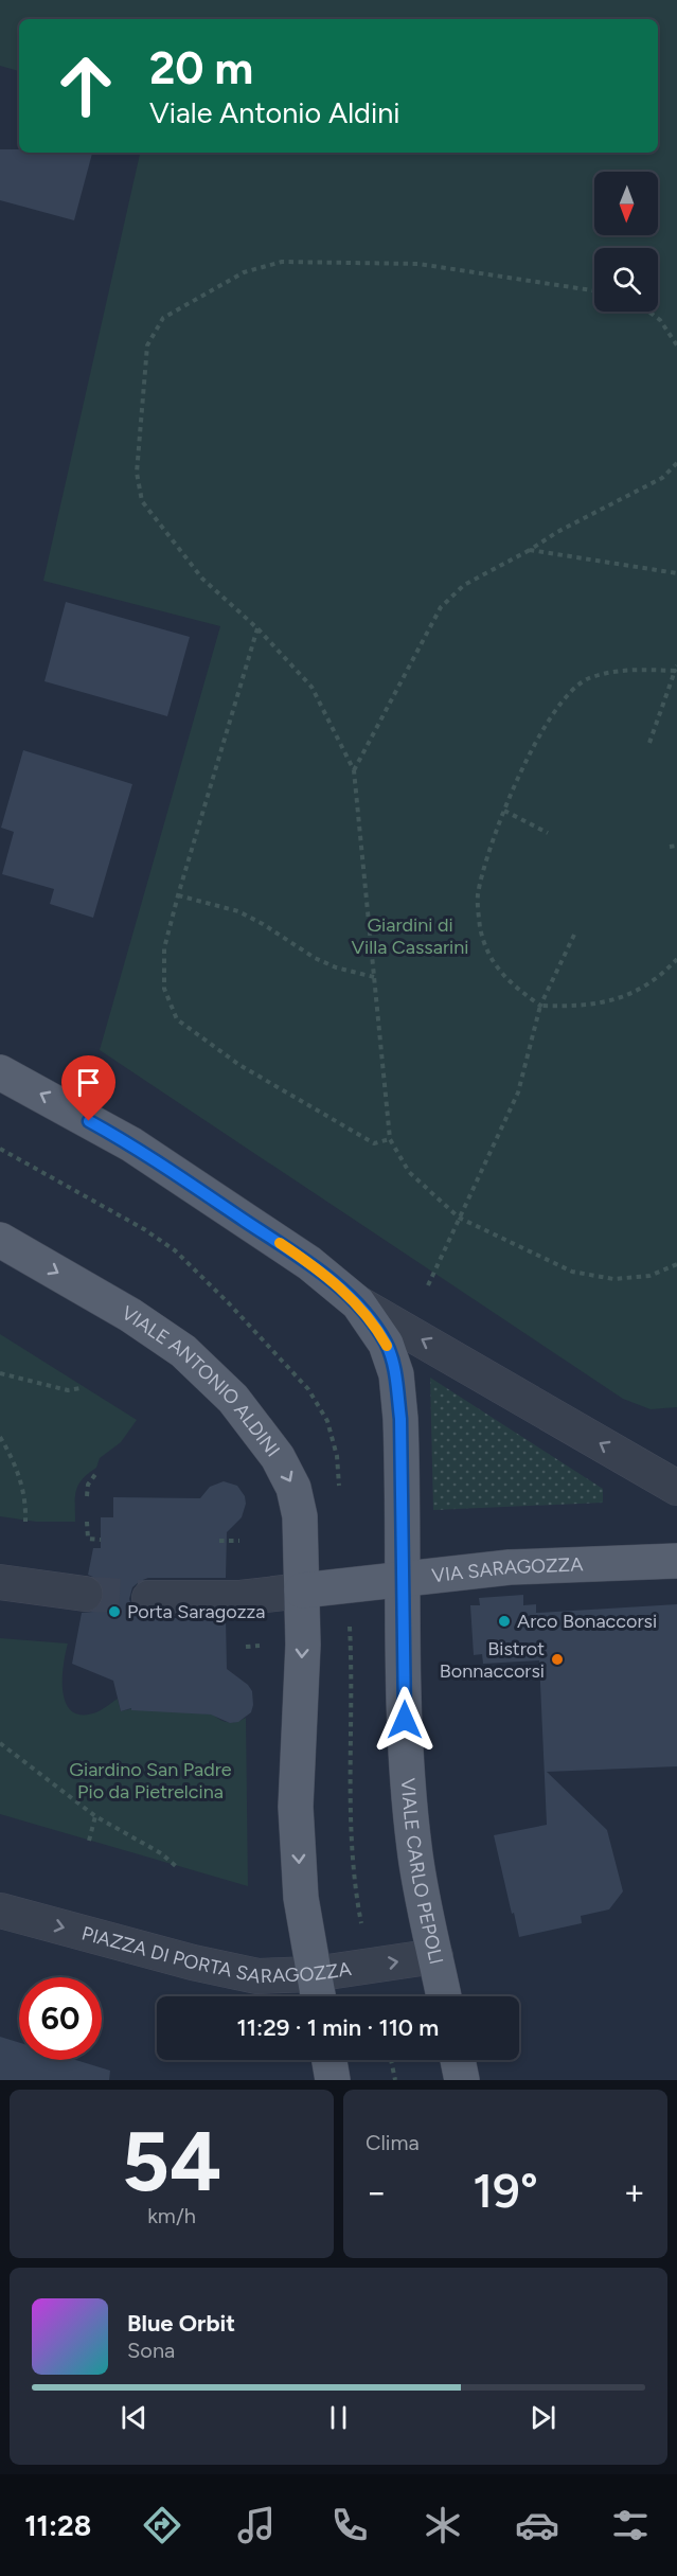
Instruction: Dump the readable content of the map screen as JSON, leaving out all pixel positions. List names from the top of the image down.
{
  "streets": {
    "main road": ["VIALE ANTONIO ALDINI", "VIA SARAGOZZA", "VIALE CARLO PEPOLI"],
    "street": ["PIAZZA DI PORTA SARAGOZZA"]
  },
  "crossings": [
    ["VIALE ANTONIO ALDINI", "VIA SARAGOZZA"],
    ["VIA SARAGOZZA", "VIALE CARLO PEPOLI"],
    ["VIALE CARLO PEPOLI", "PIAZZA DI PORTA SARAGOZZA"]
  ],
  "one_way": ["PIAZZA DI PORTA SARAGOZZA"],
  "parks": ["Giardini di Villa Cassarini", "Giardino San Padre Pio da Pietrelcina"],
  "places": ["Porta Saragozza", "Arco Bonaccorsi", "Bistrot Bonnaccorsi"],
  "north": "bottom",
  "page": {
    "turn": ["20 m", "Viale Antonio Aldini"],
    "limit": "60",
    "trip": "11:29 · 1 min · 110 m",
    "tile": [
      ["54", "km/h"],
      "Clima"
    ],
    "heat": ["−", "19°", "+"],
    "song": ["Blue Orbit", "Sona"],
    "tabs": "11:28"
  }
}
